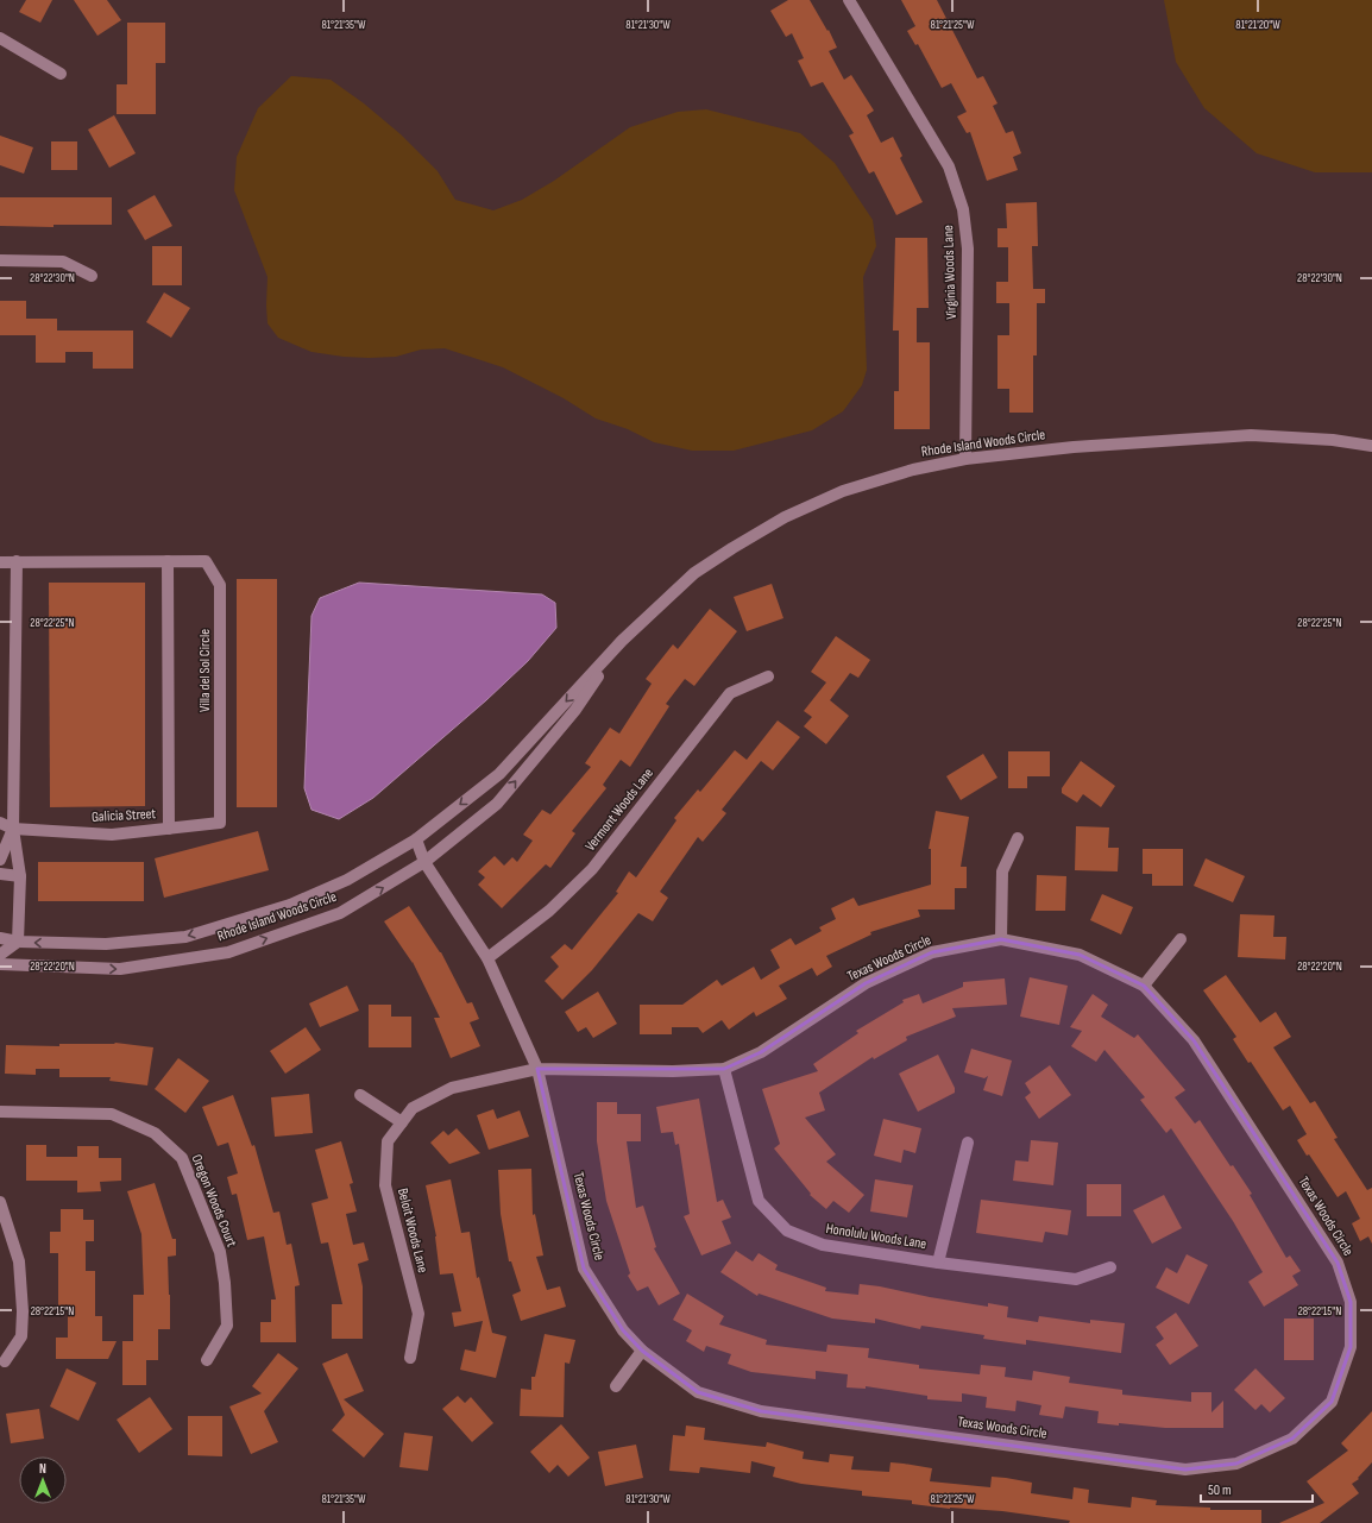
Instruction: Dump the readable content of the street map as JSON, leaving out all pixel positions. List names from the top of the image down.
{
  "streets": {
    "street": [
      "Virginia Woods Lane",
      "Rhode Island Woods Circle",
      "Villa del Sol Circle",
      "Vermont Woods Lane",
      "Galicia Street",
      "Texas Woods Circle",
      "Oregon Woods Court",
      "Beloit Woods Lane",
      "Honolulu Woods Lane"
    ]
  },
  "crossings": [
    ["Virginia Woods Lane", "Rhode Island Woods Circle"],
    ["Rhode Island Woods Circle", "Texas Woods Circle"],
    ["Villa del Sol Circle", "Galicia Street"],
    ["Vermont Woods Lane", "Texas Woods Circle"],
    ["Texas Woods Circle", "Beloit Woods Lane"],
    ["Texas Woods Circle", "Honolulu Woods Lane"]
  ],
  "scale_bar": "50 m",
  "north": "top",
  "coordinates": [
    "81°21'35\"W",
    "81°21'30\"W",
    "81°21'25\"W",
    "81°21'20\"W",
    "28°22'30\"N",
    "28°22'25\"N",
    "28°22'20\"N",
    "28°22'15\"N"
  ]
}
